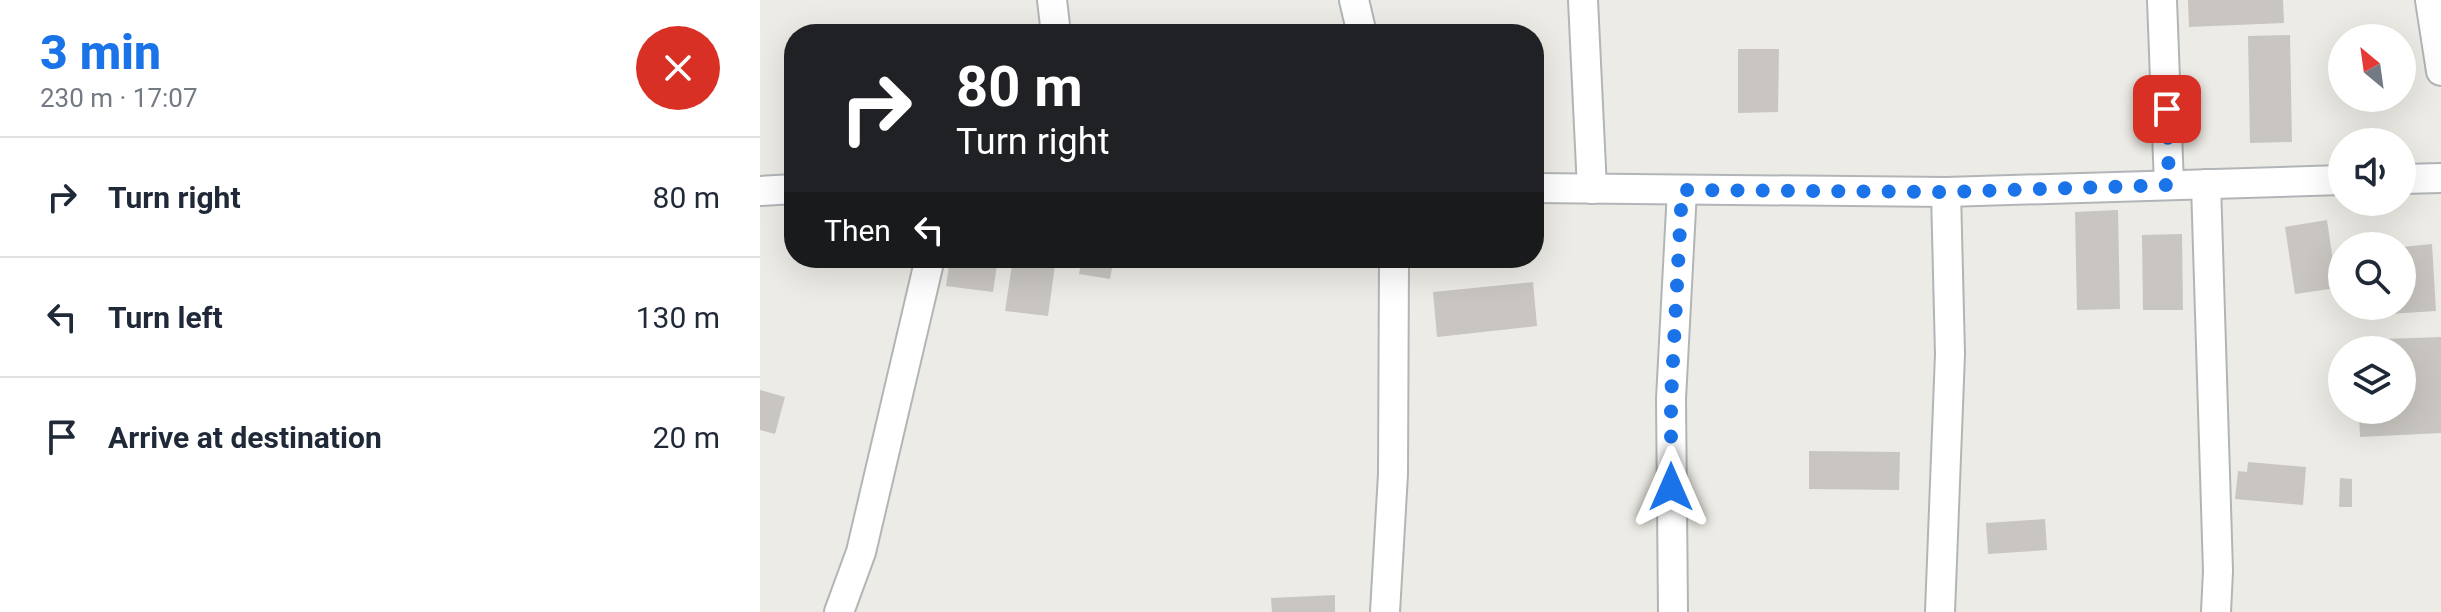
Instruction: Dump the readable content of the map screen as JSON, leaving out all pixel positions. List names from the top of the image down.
{
  "north": "top left",
  "page": {
    "heading": ["3 min", "230 m · 17:07"],
    "turn": ["80 m", "Turn right"],
    "list": [
      {
        "name": "Turn right",
        "value": "80 m"
      },
      {
        "name": "Turn left",
        "value": "130 m"
      },
      {
        "name": "Arrive at destination",
        "value": "20 m"
      }
    ],
    "then": "Then"
  }
}
